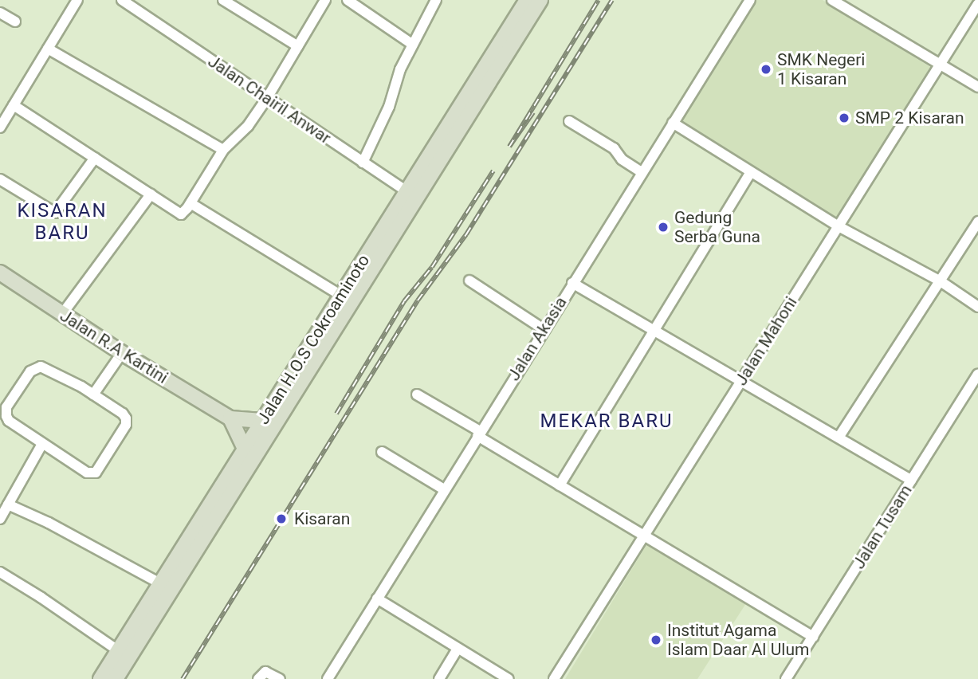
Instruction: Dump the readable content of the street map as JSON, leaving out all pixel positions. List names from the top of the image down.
{
  "streets": {
    "main road": ["Jalan H.O.S Cokroaminoto", "Jalan R.A Kartini"],
    "street": [
      "Jalan Chairil Anwar",
      "Jalan Akasia",
      "Jalan Mahoni",
      "Jalan Tusam"
    ]
  },
  "crossings": [
    ["Jalan Chairil Anwar", "Jalan H.O.S Cokroaminoto"]
  ],
  "districts": ["KISARAN BARU", "MEKAR BARU"],
  "places": [
    "SMK Negeri 1 Kisaran",
    "SMP 2 Kisaran",
    "Gedung Serba Guna",
    "Kisaran",
    "Institut Agama Islam Daar Al Ulum"
  ]
}
